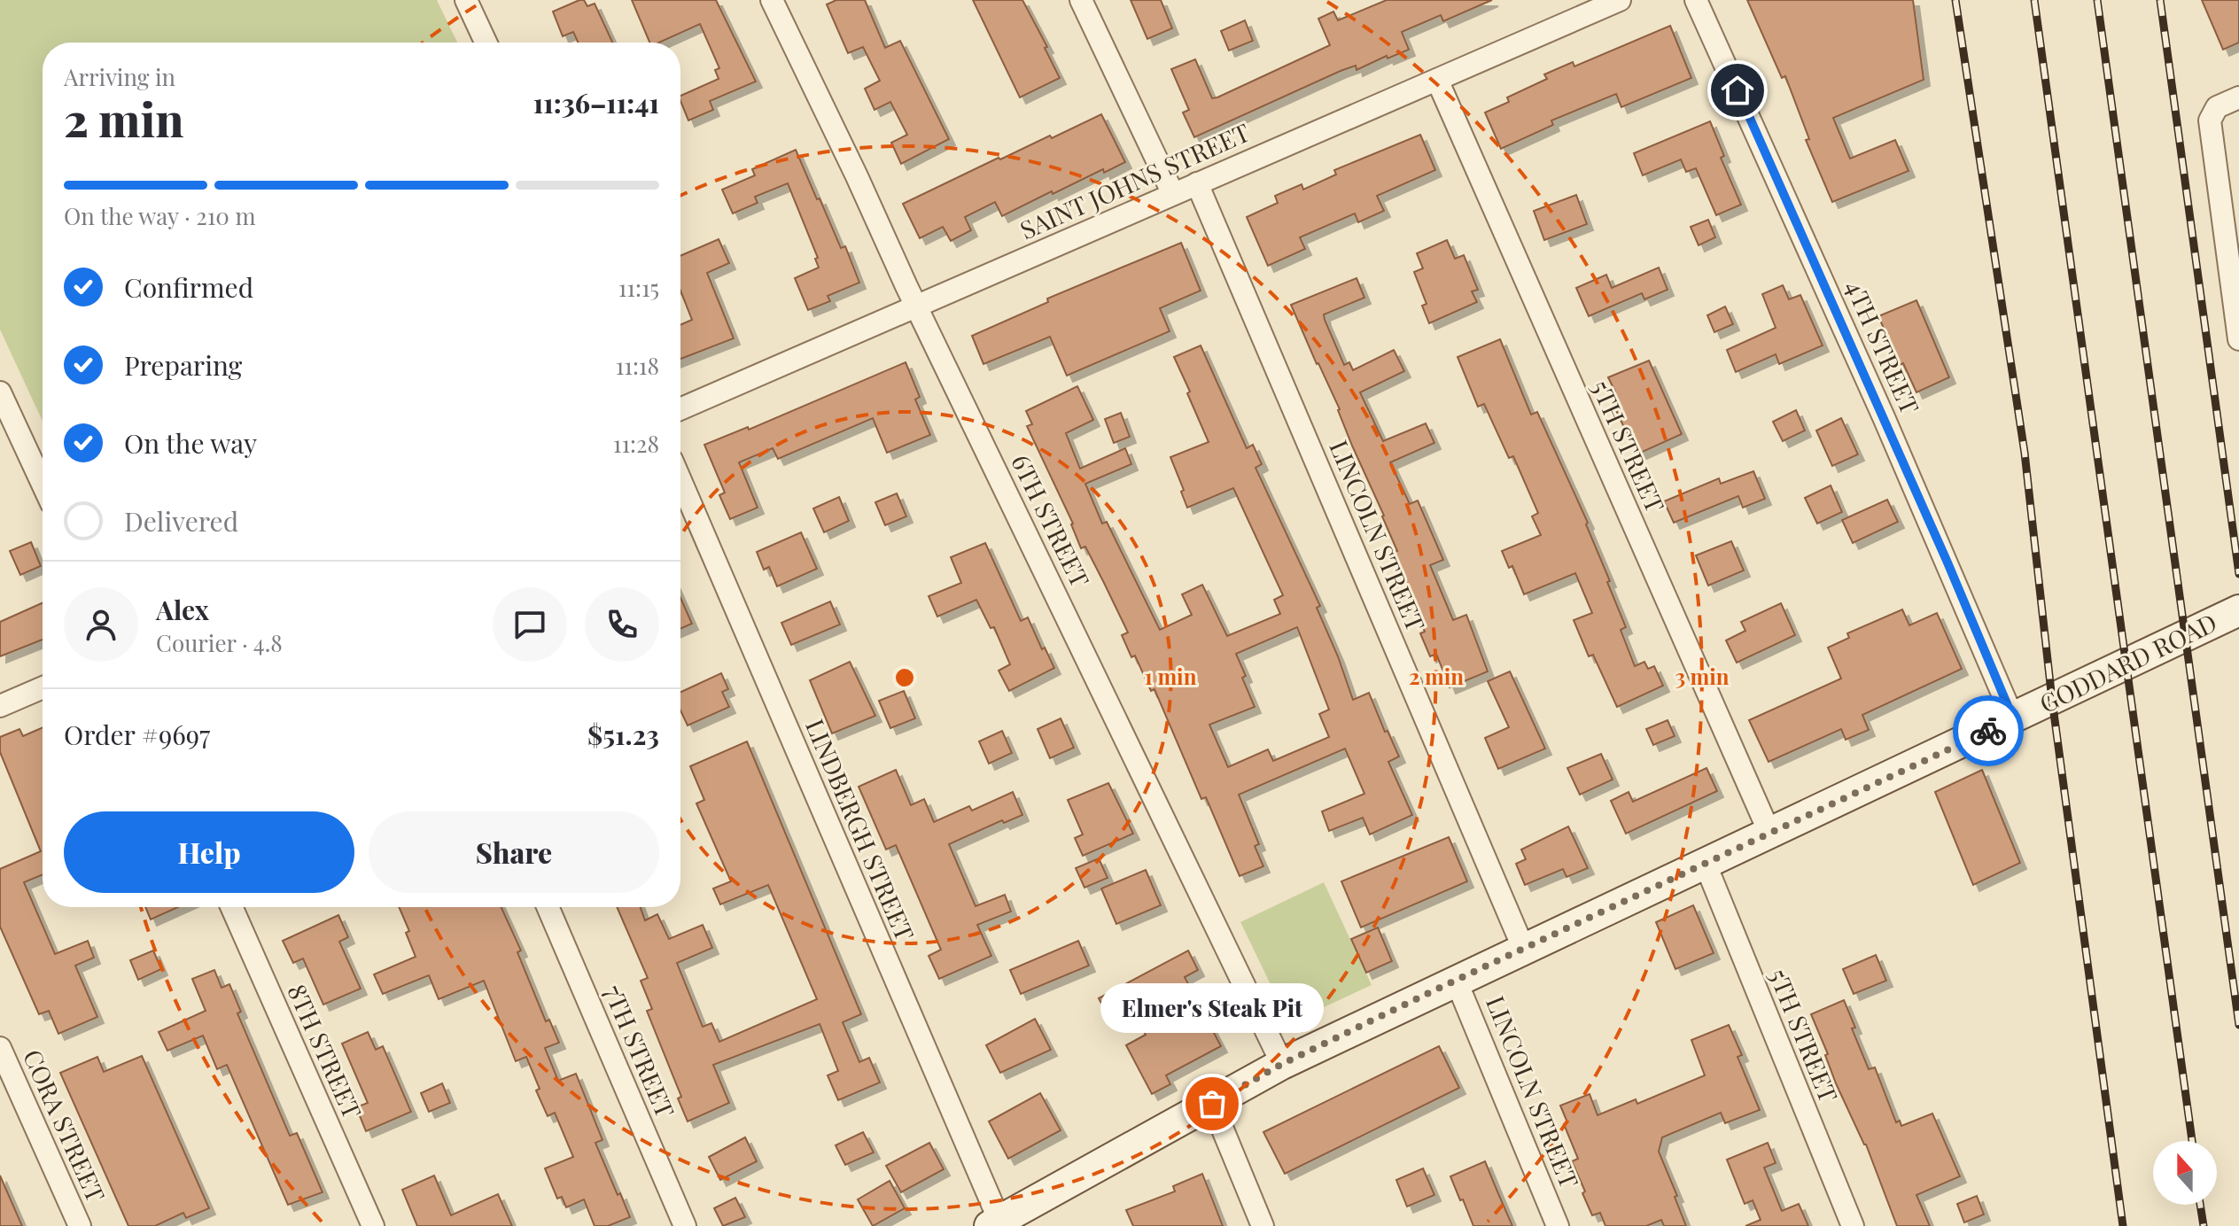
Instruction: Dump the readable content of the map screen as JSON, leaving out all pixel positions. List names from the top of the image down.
{
  "streets": {
    "street": [
      "SAINT JOHNS STREET",
      "4TH STREET",
      "5TH STREET",
      "6TH STREET",
      "LINCOLN STREET",
      "GODDARD ROAD",
      "LINDBERGH STREET",
      "8TH STREET",
      "7TH STREET",
      "CORA STREET"
    ]
  },
  "crossings": [
    ["SAINT JOHNS STREET", "5TH STREET"],
    ["SAINT JOHNS STREET", "6TH STREET"],
    ["SAINT JOHNS STREET", "LINCOLN STREET"],
    ["4TH STREET", "GODDARD ROAD"],
    ["5TH STREET", "GODDARD ROAD"],
    ["6TH STREET", "GODDARD ROAD"],
    ["LINCOLN STREET", "GODDARD ROAD"],
    ["GODDARD ROAD", "LINDBERGH STREET"]
  ],
  "places": ["Elmer's Steak Pit"],
  "north": "top",
  "page": {
    "heading": ["2 min", "Arriving in", "11:36–11:41"],
    "panel": [
      "Alex",
      "Courier · 4.8",
      "Order #9697",
      "$51.23"
    ],
    "bar": "On the way · 210 m",
    "list": [
      ["Confirmed", "11:15"],
      ["Preparing", "11:18"],
      ["On the way", "11:28"],
      "Delivered"
    ],
    "buttons": ["Help", "Share"],
    "bubble": "Elmer's Steak Pit"
  },
  "rings": ["1 min", "2 min", "3 min"]
}
